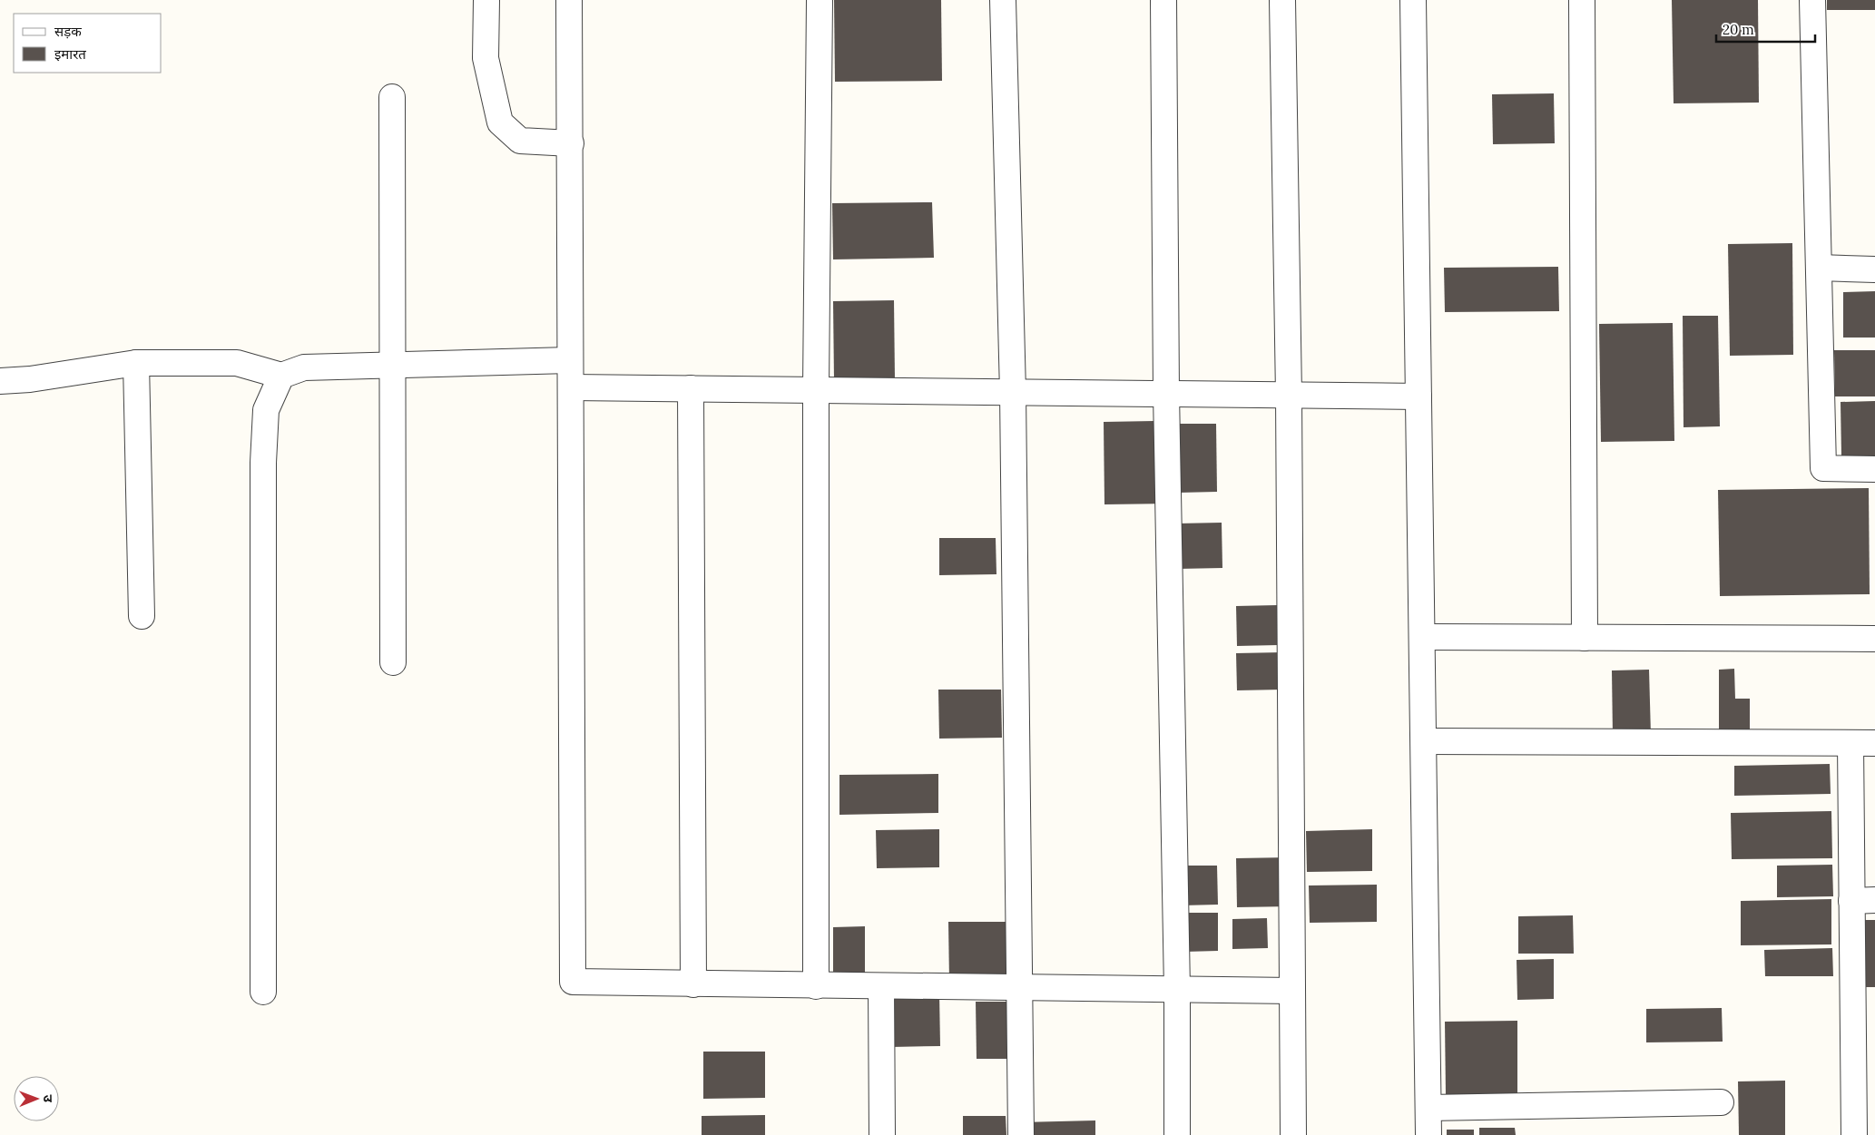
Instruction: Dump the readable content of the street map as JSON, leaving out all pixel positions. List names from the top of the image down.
{
  "legend": ["सड़क", "इमारत"],
  "scale_bar": "20 m",
  "north": "right"
}
